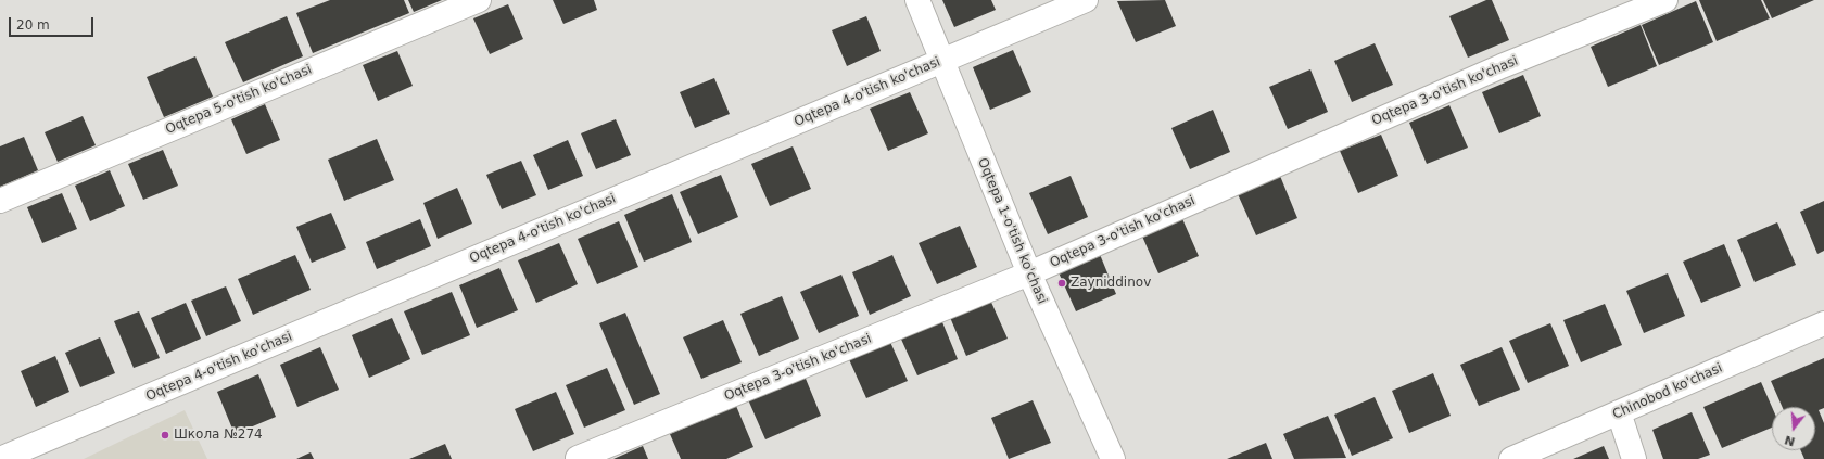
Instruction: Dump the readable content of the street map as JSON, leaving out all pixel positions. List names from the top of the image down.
{
  "streets": {
    "street": [
      "Oqtepa 3-o'tish ko'chasi",
      "Oqtepa 4-o'tish ko'chasi",
      "Oqtepa 5-o'tish ko'chasi",
      "Oqtepa 1-o'tish ko'chasi",
      "Chinobod ko'chasi"
    ]
  },
  "crossings": [
    ["Oqtepa 3-o'tish ko'chasi", "Oqtepa 1-o'tish ko'chasi"],
    ["Oqtepa 4-o'tish ko'chasi", "Oqtepa 1-o'tish ko'chasi"]
  ],
  "places": ["Zayniddinov", "Школа №274"],
  "scale_bar": "20 m",
  "north": "bottom"
}
